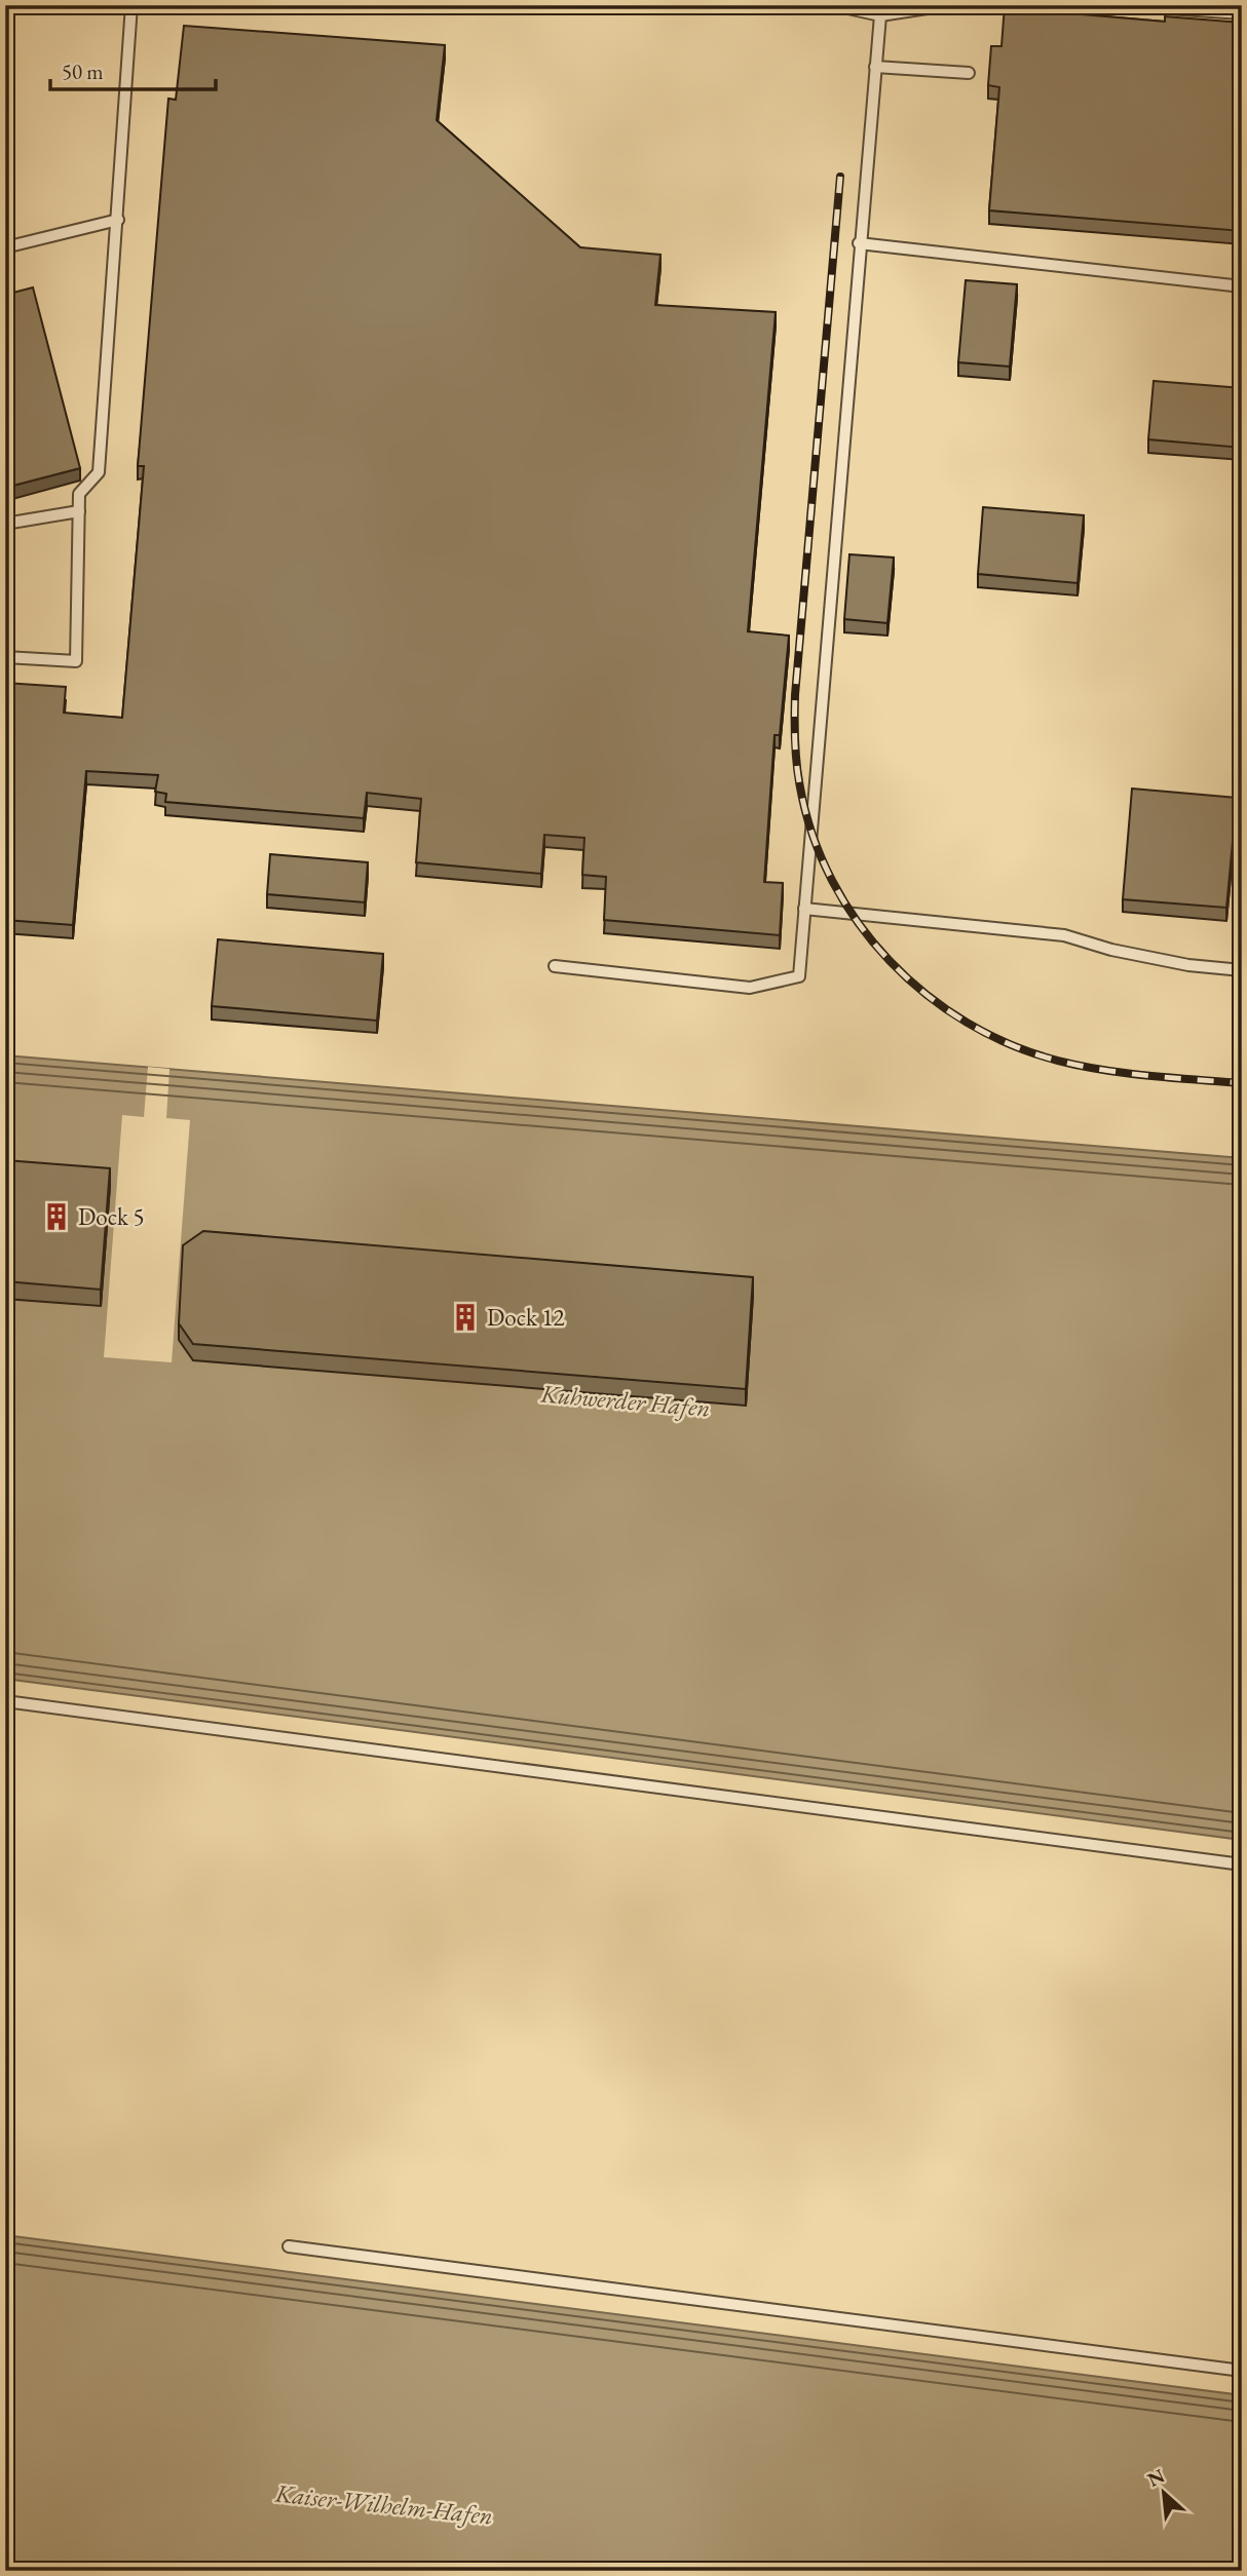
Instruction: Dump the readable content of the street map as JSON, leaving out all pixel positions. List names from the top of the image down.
{
  "water": ["Kuhwerder Hafen", "Kaiser-Wilhelm-Hafen"],
  "places": {
    "building": ["Dock 5", "Dock 12"]
  },
  "scale_bar": "50 m",
  "north": "top left"
}
